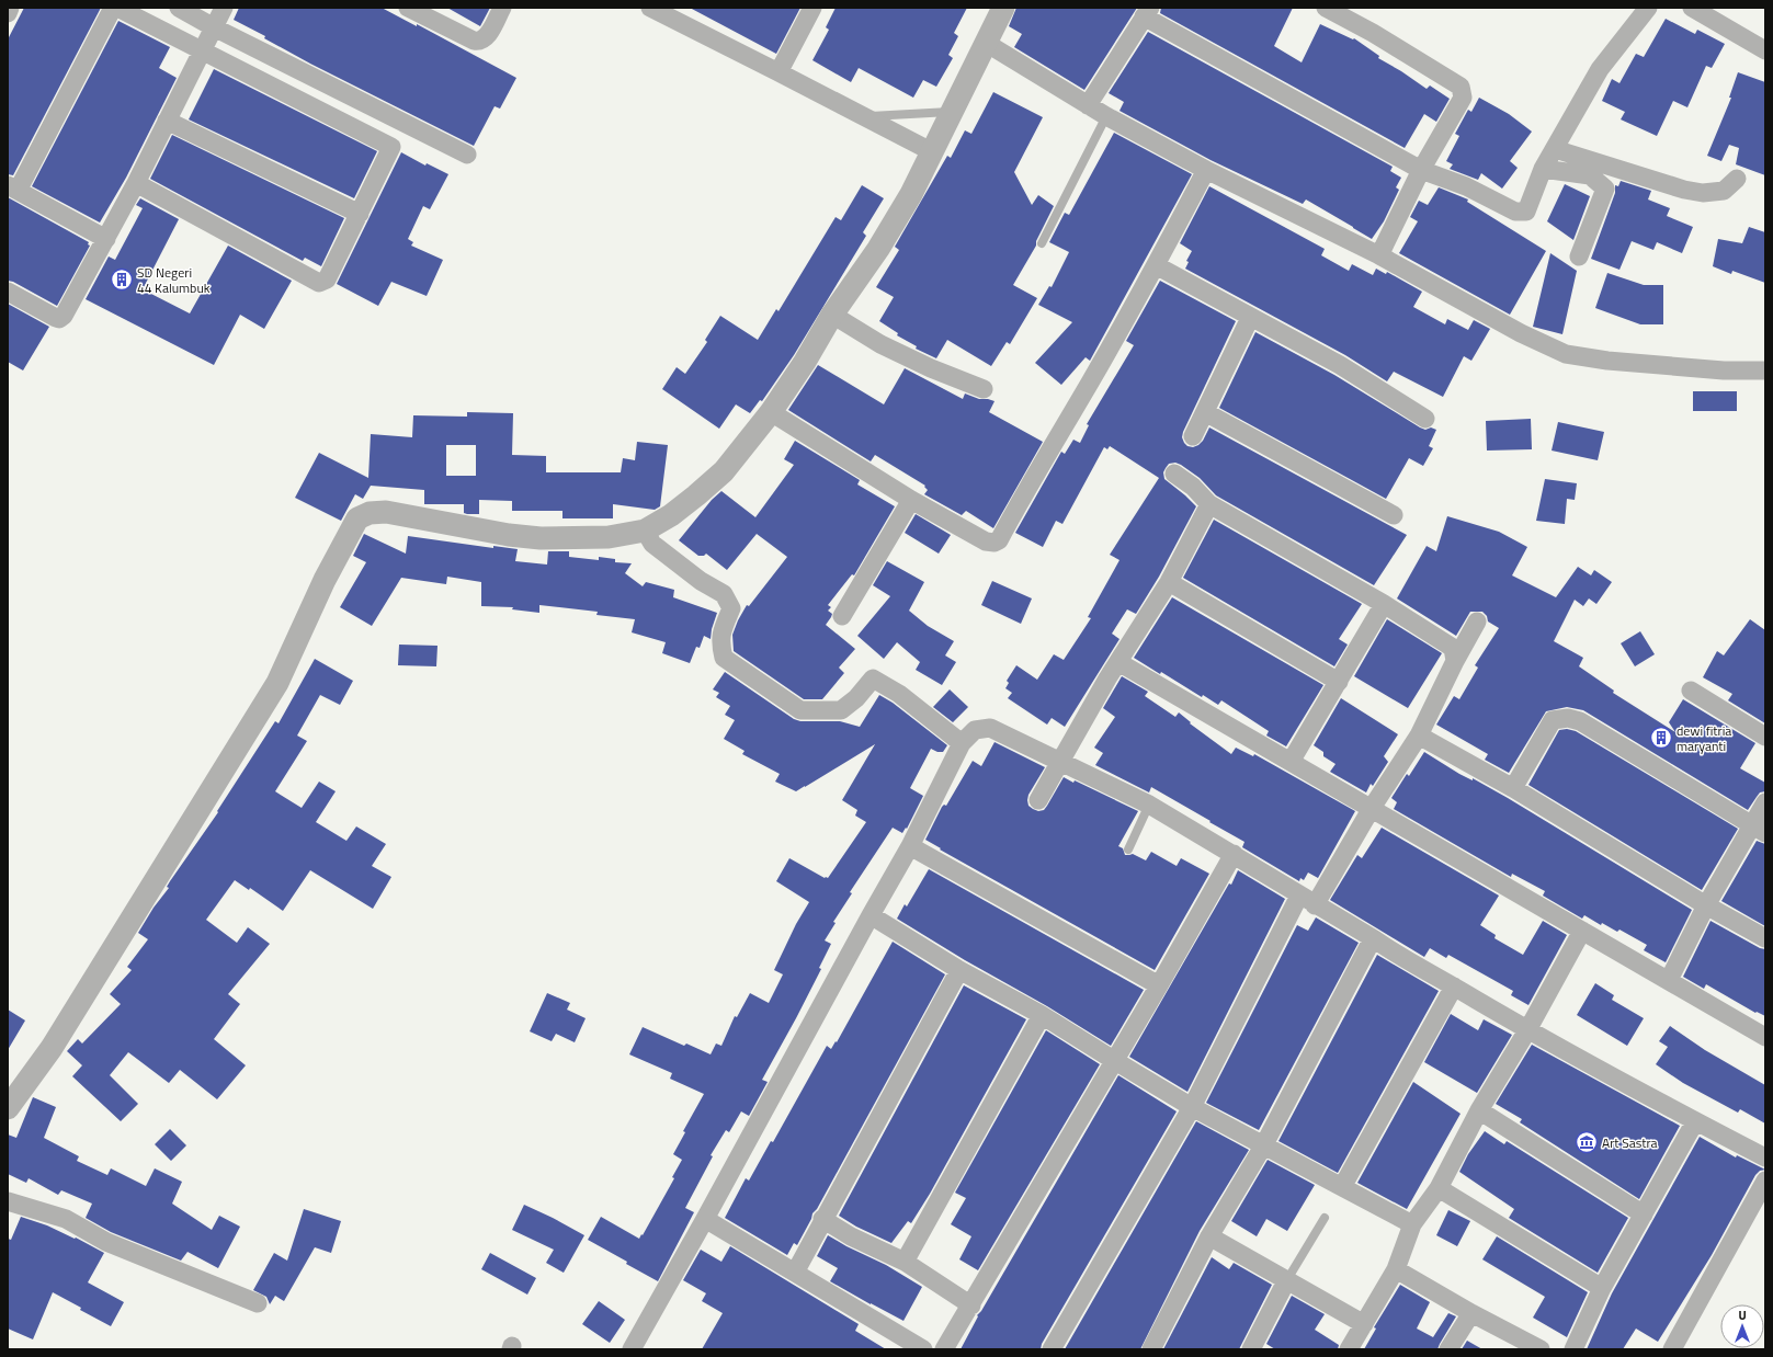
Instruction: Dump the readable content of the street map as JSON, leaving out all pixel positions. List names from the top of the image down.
{
  "places": {
    "building": ["SD Negeri 44 Kalumbuk", "dewi fitria maryanti"],
    "museum": ["Art Sastra"]
  },
  "north": "top"
}
